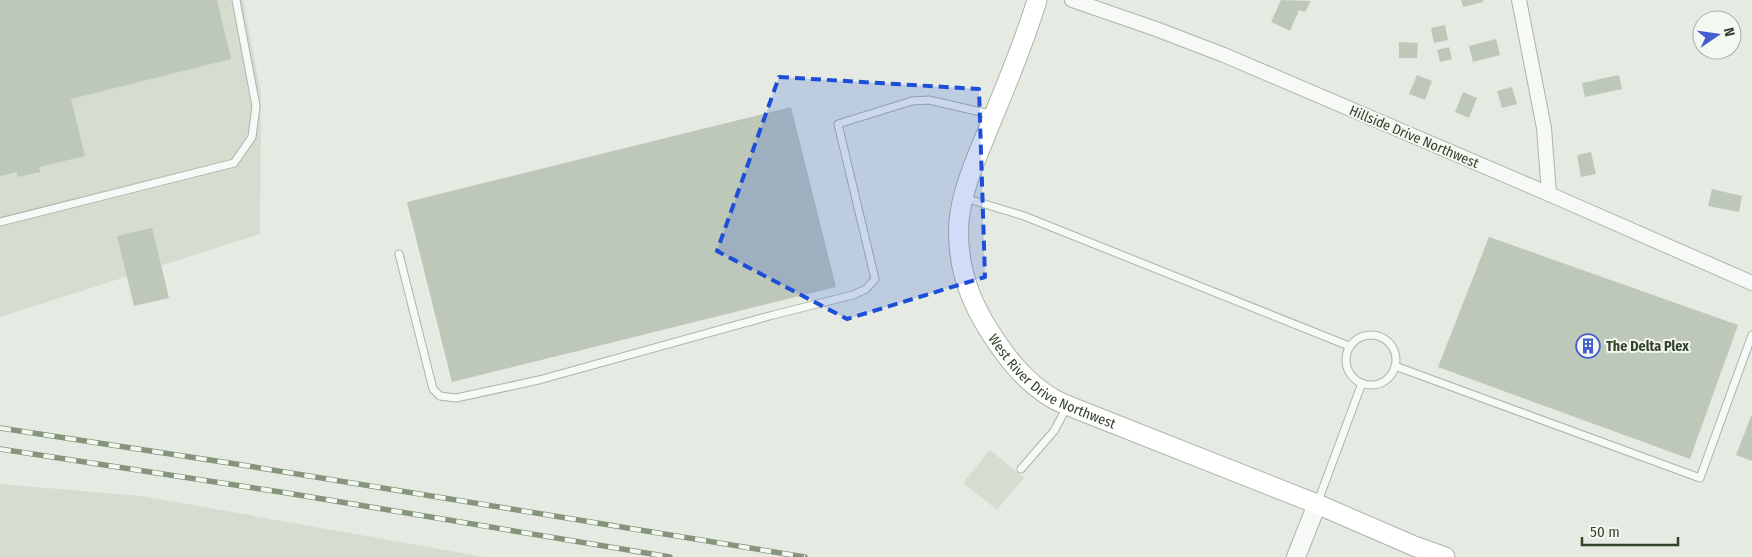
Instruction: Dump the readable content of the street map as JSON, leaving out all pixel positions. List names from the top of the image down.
{
  "streets": {
    "main road": ["West River Drive Northwest"],
    "street": ["Hillside Drive Northwest"]
  },
  "places": {
    "building": ["The Delta Plex"]
  },
  "scale_bar": "50 m",
  "north": "right"
}
